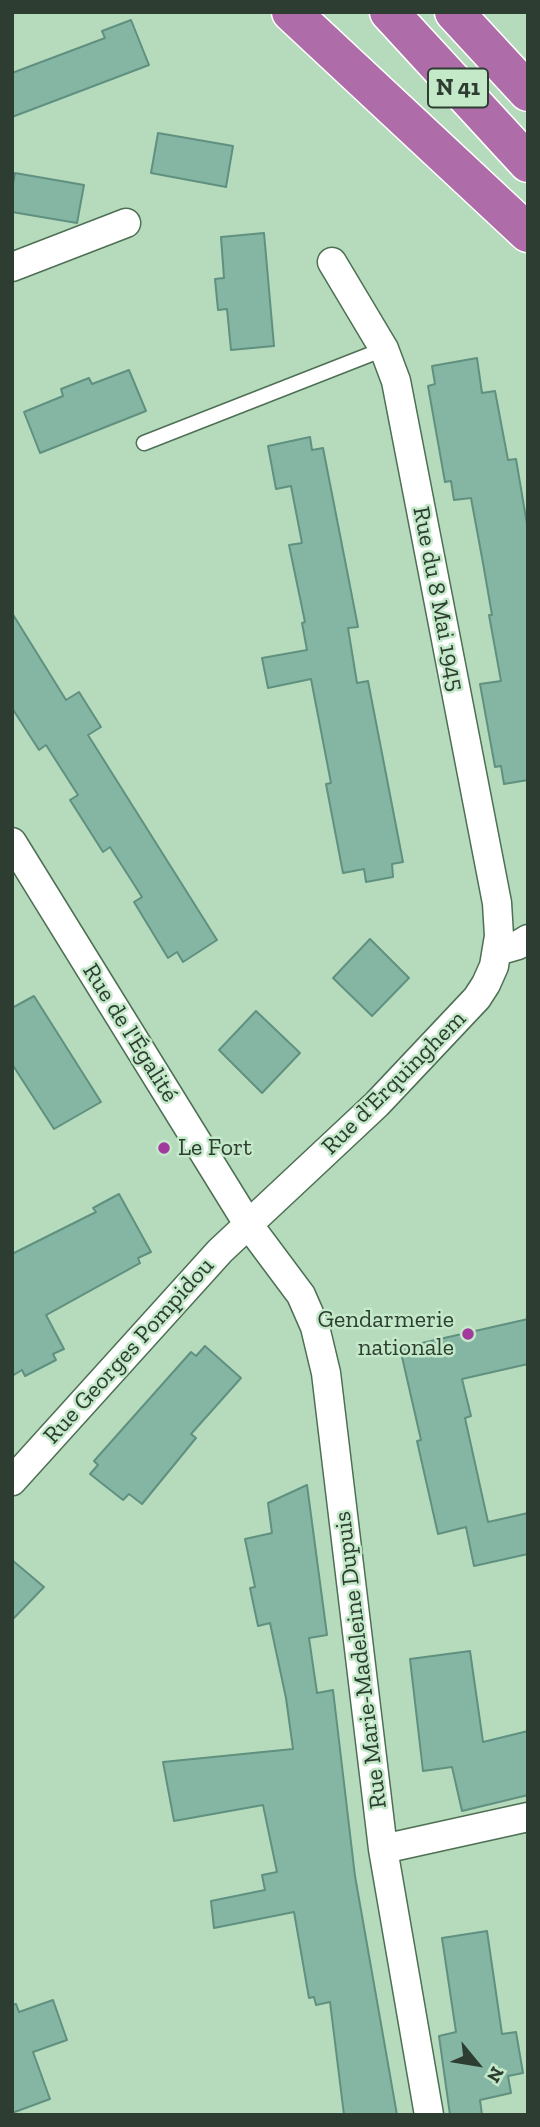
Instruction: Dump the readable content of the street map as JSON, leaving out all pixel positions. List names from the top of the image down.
{
  "streets": {
    "highway": ["N 41"],
    "street": [
      "Rue du 8 Mai 1945",
      "Rue de l'Égalité",
      "Rue d'Erquinghem",
      "Rue Georges Pompidou",
      "Rue Marie-Madeleine Dupuis"
    ]
  },
  "crossings": [
    ["Rue du 8 Mai 1945", "Rue d'Erquinghem"],
    ["Rue de l'Égalité", "Rue d'Erquinghem"],
    ["Rue de l'Égalité", "Rue Georges Pompidou"],
    ["Rue de l'Égalité", "Rue Marie-Madeleine Dupuis"],
    ["Rue d'Erquinghem", "Rue Georges Pompidou"],
    ["Rue d'Erquinghem", "Rue Marie-Madeleine Dupuis"],
    ["Rue Georges Pompidou", "Rue Marie-Madeleine Dupuis"]
  ],
  "places": ["Le Fort", "Gendarmerie nationale"],
  "north": "bottom right"
}
